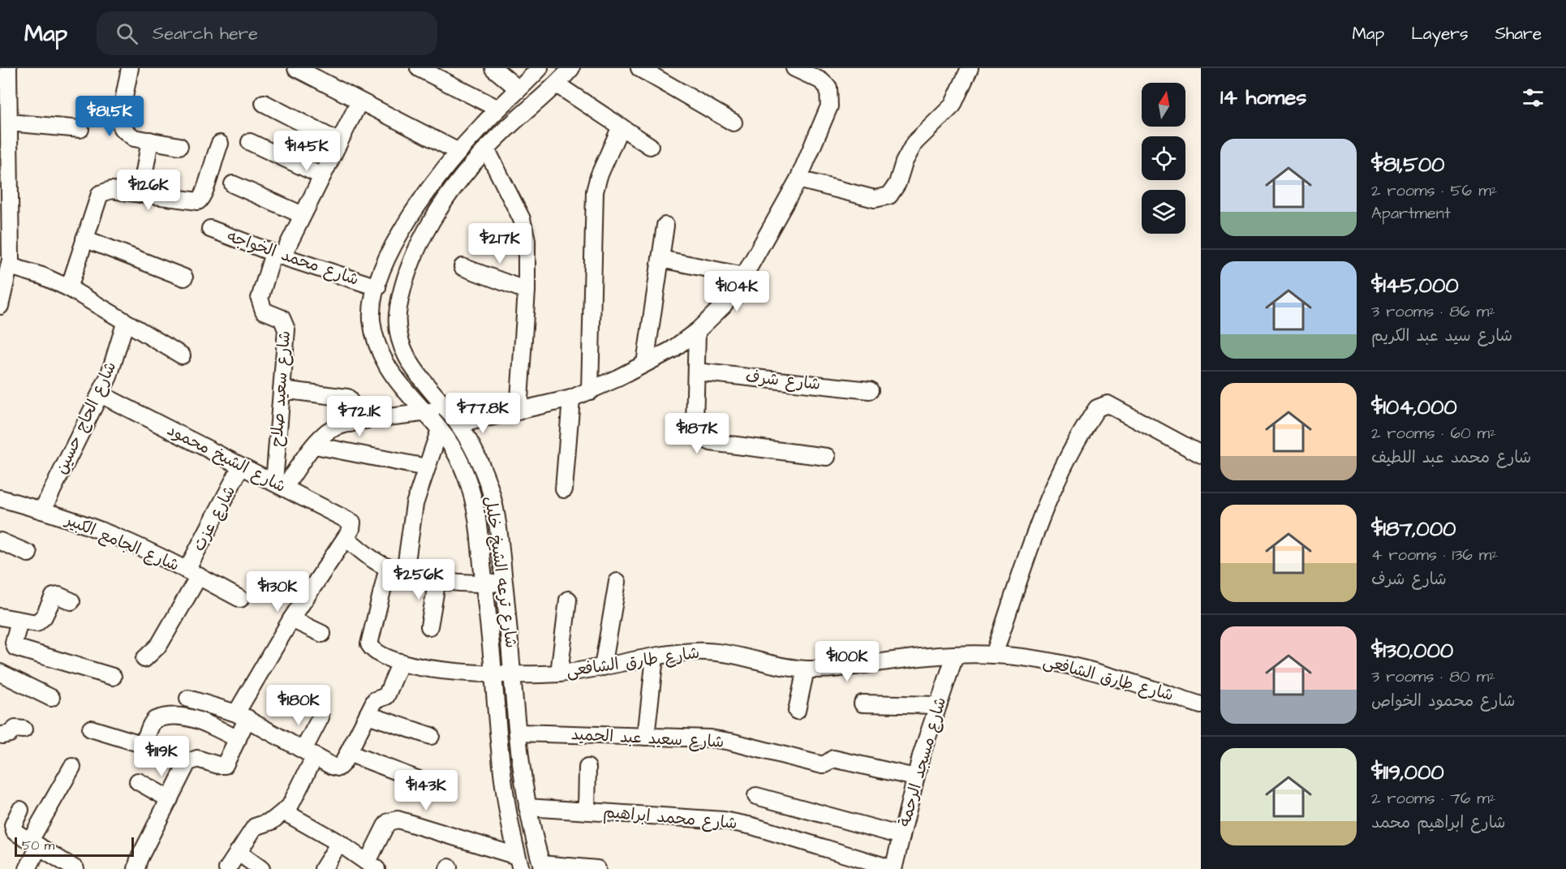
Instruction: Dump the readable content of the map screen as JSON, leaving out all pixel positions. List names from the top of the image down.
{
  "streets": {
    "street": [
      "شارع محمد الخواجه",
      "شارع شرف",
      "شارع سعيد صلاح",
      "شارع الحاج حسين",
      "شارع الشيخ محمود",
      "شارع عزت",
      "شارع الجامع الكبير",
      "شارع ترعه الشيخ خليل",
      "شارع طارق الشافعى",
      "شارع سعيد عبد الحميد",
      "شارع مسجد الرحمة",
      "شارع محمد ابراهيم"
    ]
  },
  "crossings": [
    ["شارع محمد الخواجه", "شارع سعيد صلاح"],
    ["شارع محمد الخواجه", "شارع ترعه الشيخ خليل"],
    ["شارع سعيد صلاح", "شارع الشيخ محمود"],
    ["شارع الحاج حسين", "شارع الشيخ محمود"],
    ["شارع الحاج حسين", "شارع الجامع الكبير"],
    ["شارع الشيخ محمود", "شارع عزت"],
    ["شارع عزت", "شارع الجامع الكبير"],
    ["شارع ترعه الشيخ خليل", "شارع طارق الشافعى"],
    ["شارع ترعه الشيخ خليل", "شارع سعيد عبد الحميد"],
    ["شارع ترعه الشيخ خليل", "شارع محمد ابراهيم"],
    ["شارع طارق الشافعى", "شارع مسجد الرحمة"],
    ["شارع سعيد عبد الحميد", "شارع مسجد الرحمة"],
    ["شارع مسجد الرحمة", "شارع محمد ابراهيم"]
  ],
  "scale_bar": "50 m",
  "north": "top",
  "page": {
    "header": "Map",
    "search": "Search here",
    "nav": ["Map", "Layers", "Share"],
    "heading": "14 homes",
    "price": [
      "$81.5K",
      "$145K",
      "$126K",
      "$217K",
      "$104K",
      "$77.8K",
      "$72.1K",
      "$187K",
      "$256K",
      "$130K",
      "$100K",
      "$180K",
      "$119K",
      "$143K"
    ],
    "list": [
      {
        "name": "$81,500",
        "note": "2 rooms · 56 m² · Apartment"
      },
      {
        "name": "$145,000",
        "note": "3 rooms · 86 m² · شارع سيد عبد الكريم"
      },
      {
        "name": "$104,000",
        "note": "2 rooms · 60 m² · شارع محمد عبد اللطيف"
      },
      {
        "name": "$187,000",
        "note": "4 rooms · 136 m² · شارع شرف"
      },
      {
        "name": "$130,000",
        "note": "3 rooms · 80 m² · شارع محمود الخواص"
      },
      {
        "name": "$119,000",
        "note": "2 rooms · 76 m² · شارع ابراهيم محمد"
      }
    ],
    "scale": "50 m"
  }
}
